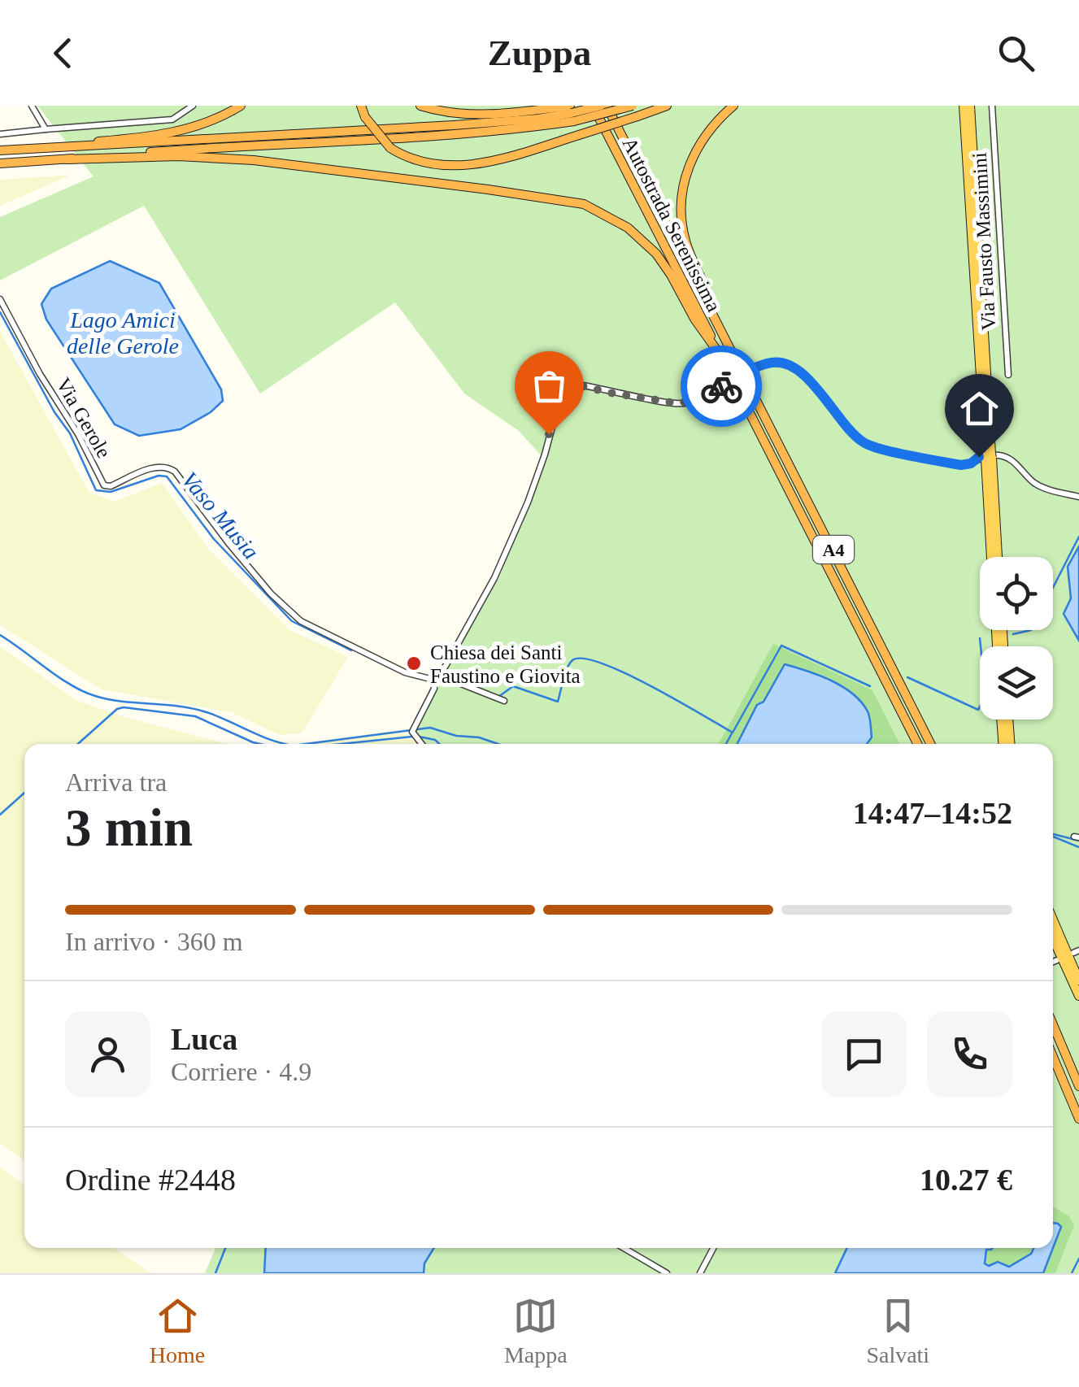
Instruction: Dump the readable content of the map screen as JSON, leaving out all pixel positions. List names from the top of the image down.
{
  "streets": {
    "highway": ["Autostrada Serenissima", "A4"],
    "street": ["Via Fausto Massimini", "Via Gerole"]
  },
  "water": ["Lago Amici delle Gerole", "Vaso Musia"],
  "places": ["Chiesa dei Santi Faustino e Giovita"],
  "page": {
    "header": "Zuppa",
    "heading": ["3 min", "Arriva tra", "14:47–14:52"],
    "panel": [
      "Luca",
      "Corriere · 4.9",
      "Ordine #2448",
      "10.27 €"
    ],
    "bar": "In arrivo · 360 m",
    "tabs": ["Home", "Mappa", "Salvati"]
  }
}
